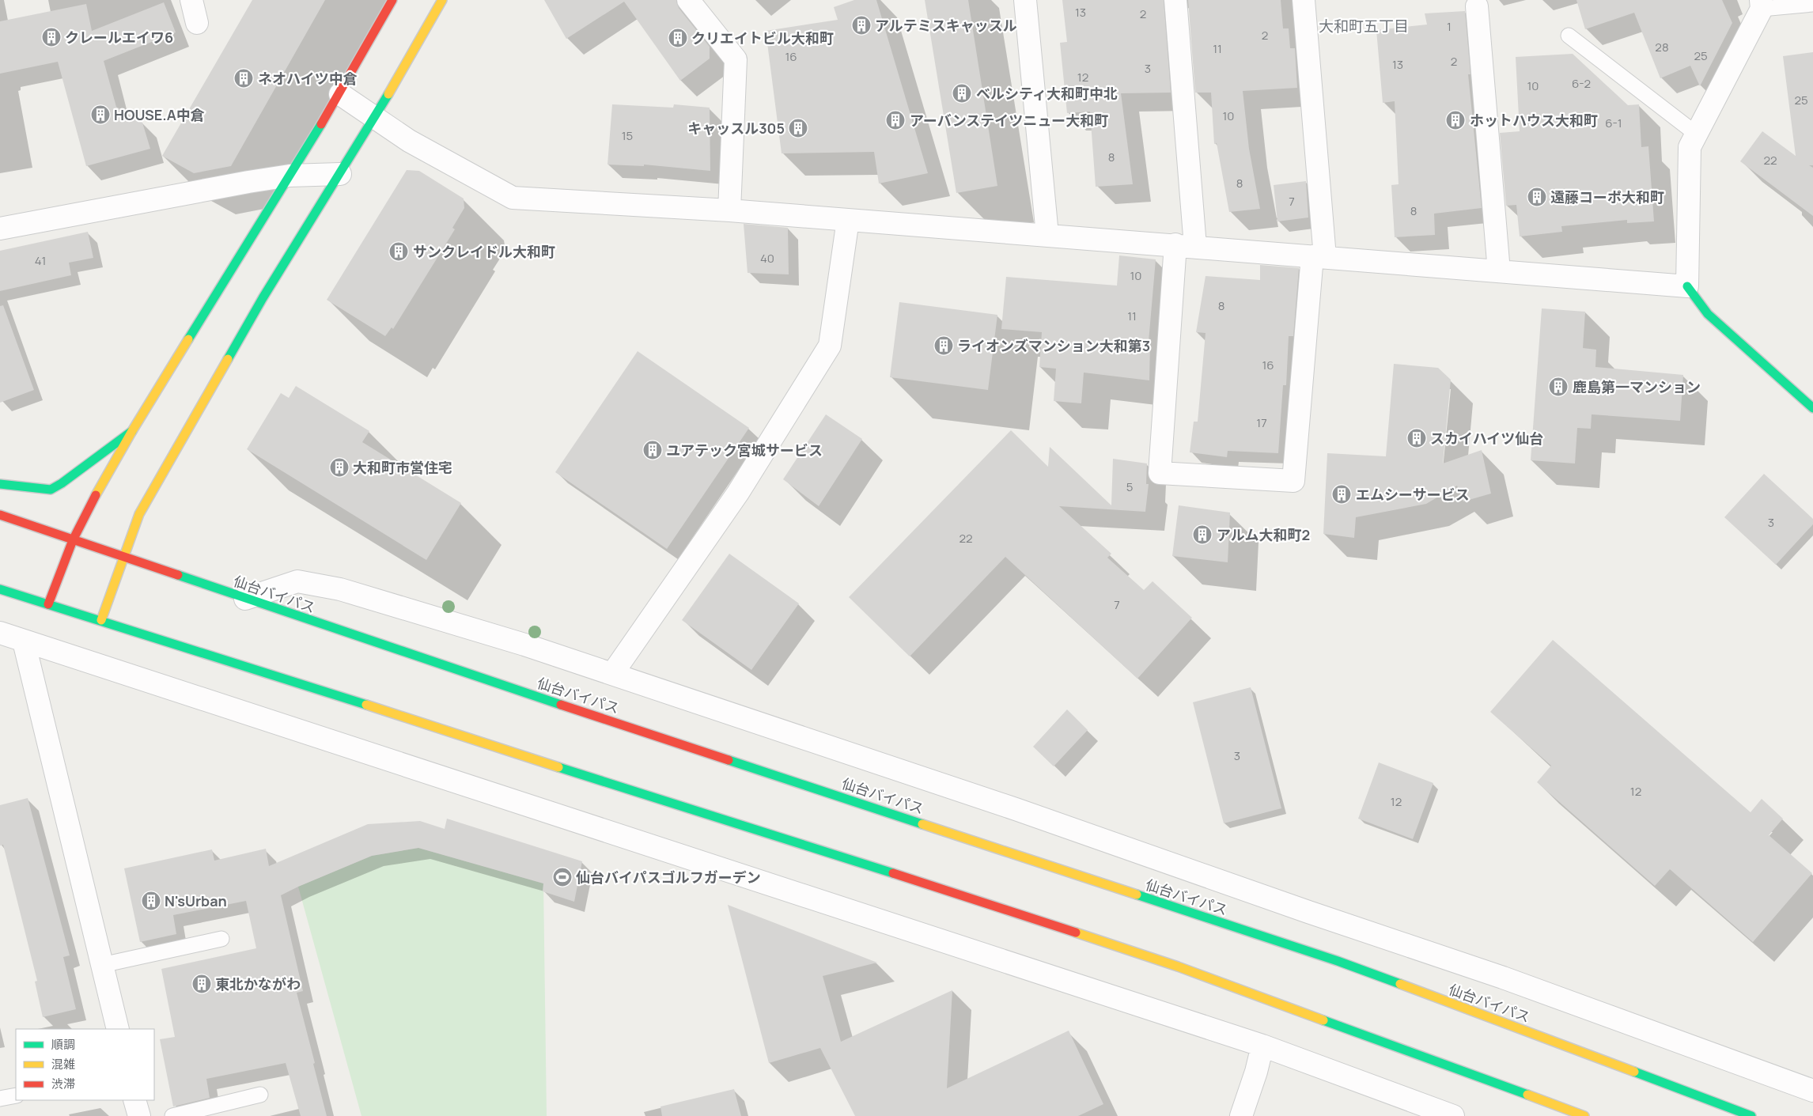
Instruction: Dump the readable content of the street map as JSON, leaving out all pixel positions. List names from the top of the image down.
{
  "streets": {
    "main road": ["仙台バイパス"]
  },
  "districts": ["大和町五丁目"],
  "places": {
    "building": [
      "アルテミスキャッスル",
      "クレールエイワ6",
      "クリエイトビル大和町",
      "ネオハイツ中倉",
      "ベルシティ大和町中北",
      "HOUSE.A中倉",
      "アーバンステイツニュー大和町",
      "ホットハウス大和町",
      "キャッスル305",
      "遠藤コーポ大和町",
      "サンクレイドル大和町",
      "ライオンズマンション大和第3",
      "鹿島第一マンション",
      "スカイハイツ仙台",
      "ユアテック宮城サービス",
      "大和町市営住宅",
      "エムシーサービス",
      "アルム大和町2",
      "N'sUrban",
      "東北かながわ"
    ],
    "sports": ["仙台バイパスゴルフガーデン"]
  },
  "house_numbers": [
    "13",
    "2",
    "1",
    "2",
    "28",
    "11",
    "25",
    "16",
    "2",
    "13",
    "3",
    "12",
    "6-2",
    "10",
    "25",
    "10",
    "6-1",
    "15",
    "8",
    "22",
    "8",
    "7",
    "8",
    "40",
    "41",
    "10",
    "8",
    "11",
    "16",
    "17",
    "5",
    "3",
    "22",
    "7",
    "3",
    "12",
    "12"
  ],
  "legend": ["順調", "混雑", "渋滞"]
}
